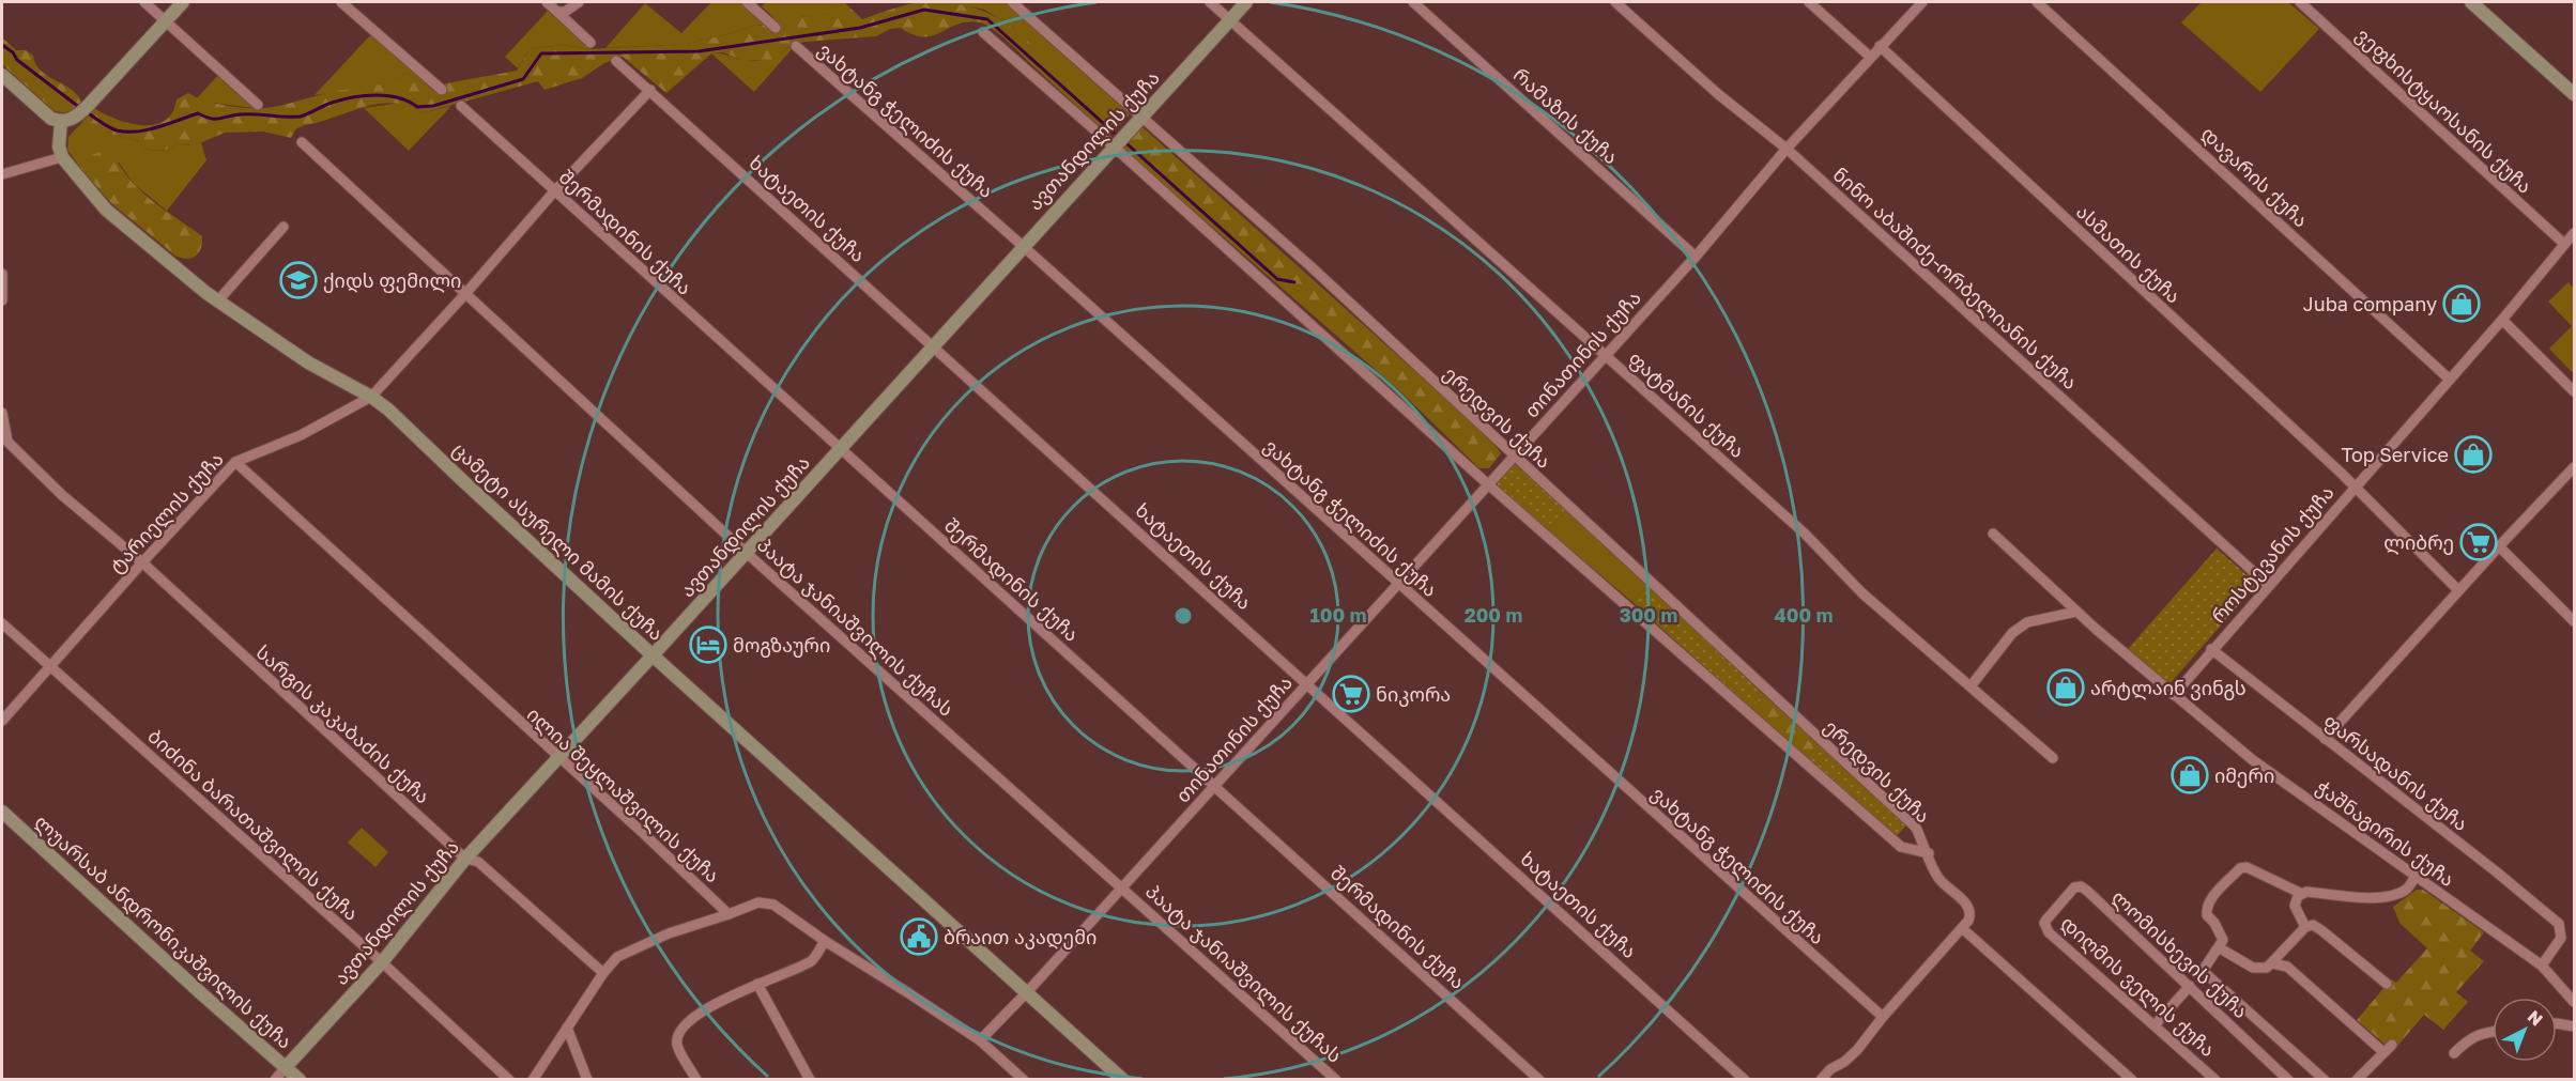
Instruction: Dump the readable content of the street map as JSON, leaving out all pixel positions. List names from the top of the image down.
{
  "streets": {
    "street": [
      "ვეფხისტყაოსანის ქუჩა",
      "რამაზის ქუჩა",
      "ვახტანგ ჭელიძის ქუჩა",
      "ავთანდილის ქუჩა",
      "დავარის ქუჩა",
      "ხატაეთის ქუჩა",
      "შერმადინის ქუჩა",
      "ასმათის ქუჩა",
      "ნინო აბაშიძე-ორბელიანის ქუჩა",
      "თინათინის ქუჩა",
      "ფატმანის ქუჩა",
      "ერედვის ქუჩა",
      "ტარიელის ქუჩა",
      "ცამეტი ასურელი მამის ქუჩა",
      "როსტევანის ქუჩა",
      "პაატა ჯანიაშვილის ქუჩას",
      "სარგის კაკაბაძის ქუჩა",
      "ფარსადანის ქუჩა",
      "ილია შეყლაშვილის ქუჩა",
      "ბიძინა ბარათაშვილის ქუჩა",
      "ჭაშნაგირის ქუჩა",
      "ლუარსაბ ანდრონიკაშვილის ქუჩა",
      "ლომისხევის ქუჩა",
      "დიღმის ველის ქუჩა"
    ]
  },
  "crossings": [
    ["ვეფხისტყაოსანის ქუჩა", "როსტევანის ქუჩა"],
    ["რამაზის ქუჩა", "თინათინის ქუჩა"],
    ["ვახტანგ ჭელიძის ქუჩა", "ავთანდილის ქუჩა"],
    ["ვახტანგ ჭელიძის ქუჩა", "თინათინის ქუჩა"],
    ["ავთანდილის ქუჩა", "ხატაეთის ქუჩა"],
    ["ავთანდილის ქუჩა", "შერმადინის ქუჩა"],
    ["ავთანდილის ქუჩა", "ფატმანის ქუჩა"],
    ["ავთანდილის ქუჩა", "ერედვის ქუჩა"],
    ["ავთანდილის ქუჩა", "ცამეტი ასურელი მამის ქუჩა"],
    ["ავთანდილის ქუჩა", "პაატა ჯანიაშვილის ქუჩას"],
    ["ავთანდილის ქუჩა", "სარგის კაკაბაძის ქუჩა"],
    ["ავთანდილის ქუჩა", "ილია შეყლაშვილის ქუჩა"],
    ["ავთანდილის ქუჩა", "ბიძინა ბარათაშვილის ქუჩა"],
    ["ავთანდილის ქუჩა", "ლუარსაბ ანდრონიკაშვილის ქუჩა"],
    ["დავარის ქუჩა", "როსტევანის ქუჩა"],
    ["ხატაეთის ქუჩა", "თინათინის ქუჩა"],
    ["ხატაეთის ქუჩა", "ტარიელის ქუჩა"],
    ["შერმადინის ქუჩა", "თინათინის ქუჩა"],
    ["შერმადინის ქუჩა", "ტარიელის ქუჩა"],
    ["ასმათის ქუჩა", "თინათინის ქუჩა"],
    ["ასმათის ქუჩა", "როსტევანის ქუჩა"],
    ["ნინო აბაშიძე-ორბელიანის ქუჩა", "თინათინის ქუჩა"],
    ["ნინო აბაშიძე-ორბელიანის ქუჩა", "როსტევანის ქუჩა"],
    ["თინათინის ქუჩა", "ფატმანის ქუჩა"],
    ["თინათინის ქუჩა", "ერედვის ქუჩა"],
    ["თინათინის ქუჩა", "ცამეტი ასურელი მამის ქუჩა"],
    ["თინათინის ქუჩა", "პაატა ჯანიაშვილის ქუჩას"],
    ["ტარიელის ქუჩა", "ცამეტი ასურელი მამის ქუჩა"],
    ["ტარიელის ქუჩა", "პაატა ჯანიაშვილის ქუჩას"],
    ["ტარიელის ქუჩა", "სარგის კაკაბაძის ქუჩა"],
    ["ტარიელის ქუჩა", "ილია შეყლაშვილის ქუჩა"],
    ["ტარიელის ქუჩა", "ბიძინა ბარათაშვილის ქუჩა"],
    ["როსტევანის ქუჩა", "ფარსადანის ქუჩა"],
    ["როსტევანის ქუჩა", "ჭაშნაგირის ქუჩა"],
    ["ფარსადანის ქუჩა", "ჭაშნაგირის ქუჩა"],
    ["ლომისხევის ქუჩა", "დიღმის ველის ქუჩა"]
  ],
  "places": {
    "school or university": ["ქიდს ფემილი"],
    "shop": [
      "Juba company",
      "Top Service",
      "არტლაინ ვინგს",
      "იმერი"
    ],
    "supermarket": ["ლიბრე", "ნიკორა"],
    "hotel": ["მოგზაური"],
    "public building": ["ბრაით აკადემი"]
  },
  "north": "top right",
  "rings": [
    "100 m",
    "200 m",
    "300 m",
    "400 m"
  ]
}
